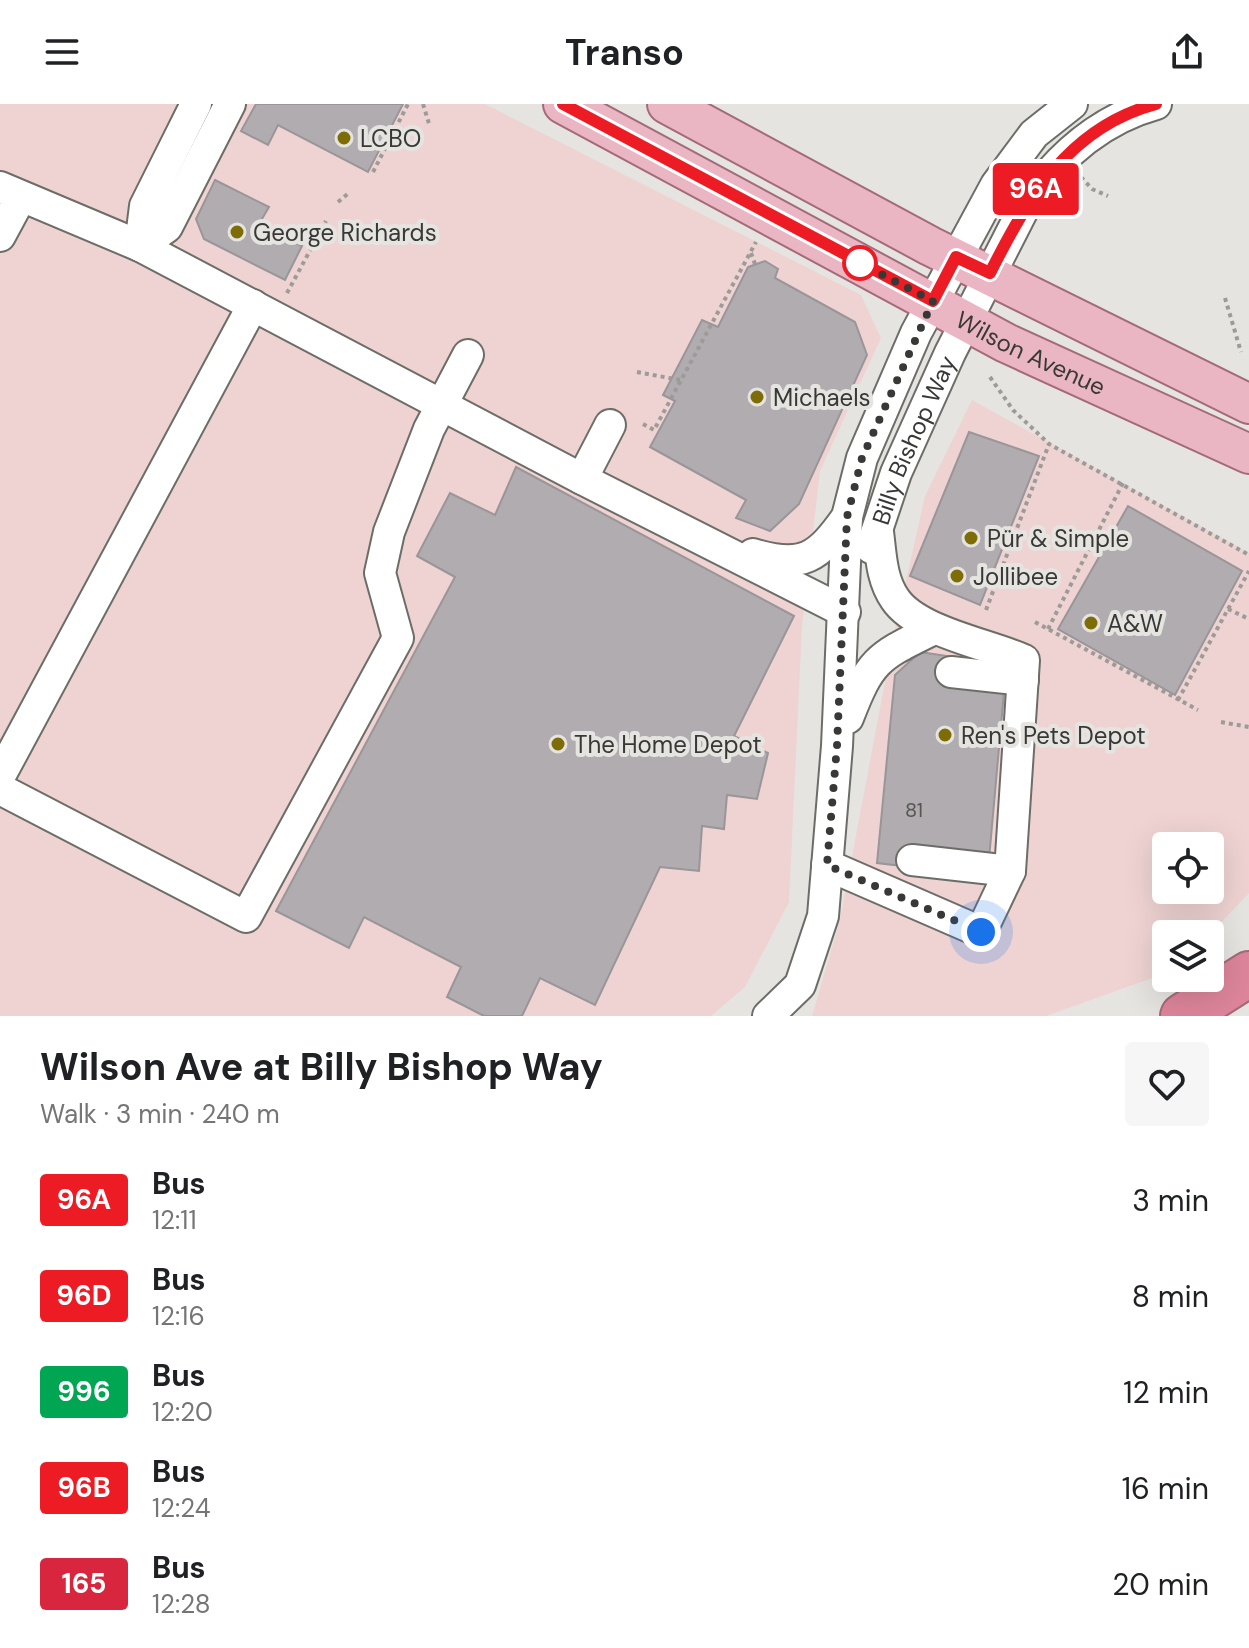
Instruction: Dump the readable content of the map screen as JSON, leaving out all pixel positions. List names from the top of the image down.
{
  "streets": {
    "main road": ["Wilson Avenue"],
    "street": ["Billy Bishop Way"]
  },
  "crossings": [
    ["Wilson Avenue", "Billy Bishop Way"]
  ],
  "places": [
    "LCBO",
    "George Richards",
    "Michaels",
    "Pür & Simple",
    "Jollibee",
    "A&W",
    "Ren's Pets Depot",
    "The Home Depot"
  ],
  "lines": ["bus line 96A"],
  "house_numbers": ["81"],
  "page": {
    "header": "Transo",
    "on_map": "96A",
    "heading": ["Wilson Ave at Billy Bishop Way", "Walk · 3 min · 240 m"],
    "list": [
      {
        "mark": "96A",
        "name": "Bus",
        "note": "12:11",
        "value": "3 min"
      },
      {
        "mark": "96D",
        "name": "Bus",
        "note": "12:16",
        "value": "8 min"
      },
      {
        "mark": "996",
        "name": "Bus",
        "note": "12:20",
        "value": "12 min"
      },
      {
        "mark": "96B",
        "name": "Bus",
        "note": "12:24",
        "value": "16 min"
      },
      {
        "mark": "165",
        "name": "Bus",
        "note": "12:28",
        "value": "20 min"
      }
    ]
  }
}
